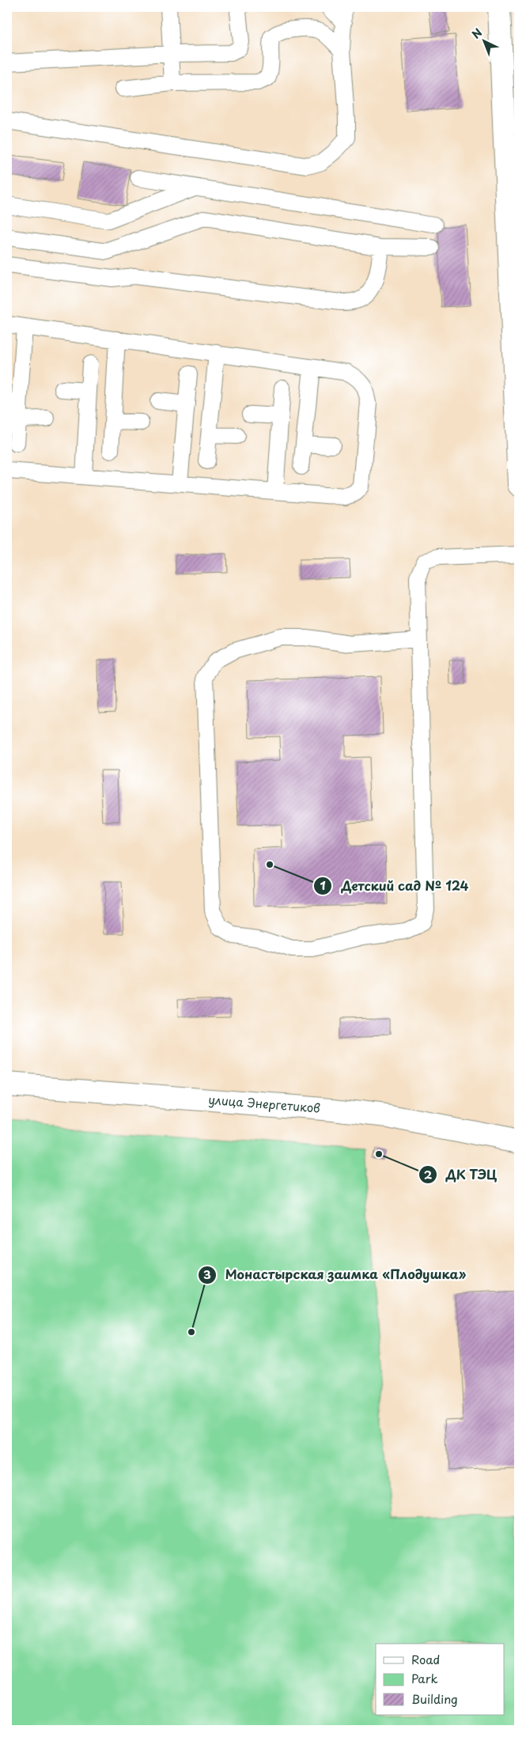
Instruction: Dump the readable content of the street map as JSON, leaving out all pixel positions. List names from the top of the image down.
{
  "streets": {
    "street": ["улица Энергетиков"]
  },
  "places": ["Детский сад № 124", "ДК ТЭЦ", "Монастырская заимка «Плодушка»"],
  "legend": ["Road", "Park", "Building"],
  "north": "top left"
}
